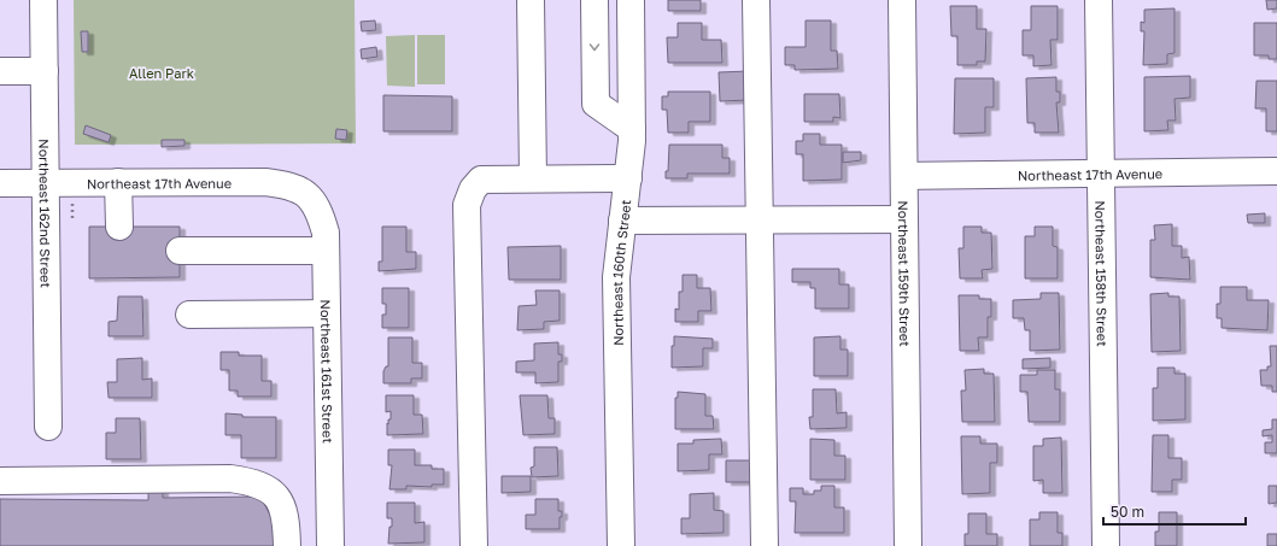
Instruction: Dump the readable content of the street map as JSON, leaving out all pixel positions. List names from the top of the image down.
{
  "streets": {
    "street": [
      "Northeast 17th Avenue",
      "Northeast 162nd Street",
      "Northeast 160th Street",
      "Northeast 159th Street",
      "Northeast 158th Street",
      "Northeast 161st Street"
    ]
  },
  "crossings": [
    ["Northeast 17th Avenue", "Northeast 162nd Street"],
    ["Northeast 17th Avenue", "Northeast 159th Street"],
    ["Northeast 17th Avenue", "Northeast 158th Street"],
    ["Northeast 17th Avenue", "Northeast 161st Street"]
  ],
  "parks": ["Allen Park"],
  "scale_bar": "50 m"
}
